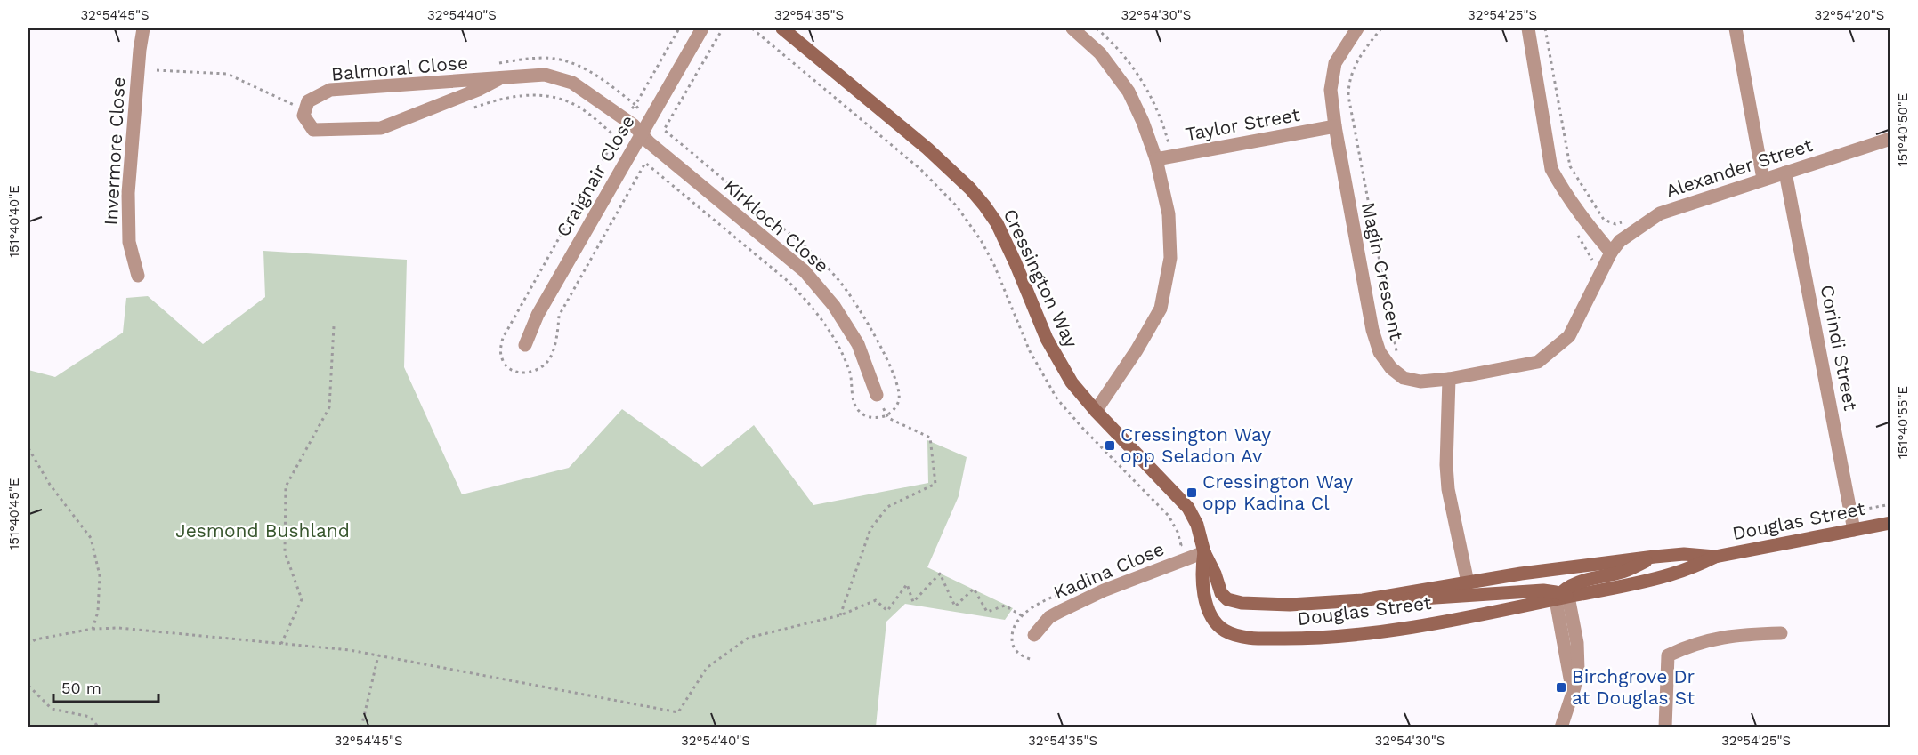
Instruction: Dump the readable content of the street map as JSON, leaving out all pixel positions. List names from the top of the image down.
{
  "streets": {
    "street": [
      "Balmoral Close",
      "Taylor Street",
      "Invermore Close",
      "Alexander Street",
      "Craignair Close",
      "Kirkloch Close",
      "Magin Crescent",
      "Cressington Way",
      "Corindi Street",
      "Douglas Street",
      "Kadina Close"
    ]
  },
  "crossings": [
    ["Balmoral Close", "Craignair Close"],
    ["Balmoral Close", "Kirkloch Close"],
    ["Taylor Street", "Magin Crescent"],
    ["Alexander Street", "Magin Crescent"],
    ["Alexander Street", "Corindi Street"],
    ["Craignair Close", "Kirkloch Close"],
    ["Cressington Way", "Douglas Street"],
    ["Cressington Way", "Kadina Close"],
    ["Corindi Street", "Douglas Street"],
    ["Douglas Street", "Kadina Close"]
  ],
  "parks": ["Jesmond Bushland"],
  "places": {
    "transit": ["Cressington Way opp Seladon Av", "Cressington Way opp Kadina Cl", "Birchgrove Dr at Douglas St"]
  },
  "scale_bar": "50 m",
  "coordinates": [
    "32°54'45\"S",
    "32°54'40\"S",
    "32°54'35\"S",
    "32°54'30\"S",
    "32°54'25\"S",
    "32°54'20\"S",
    "151°40'50\"E",
    "151°40'40\"E",
    "151°40'55\"E",
    "151°40'45\"E"
  ]
}
